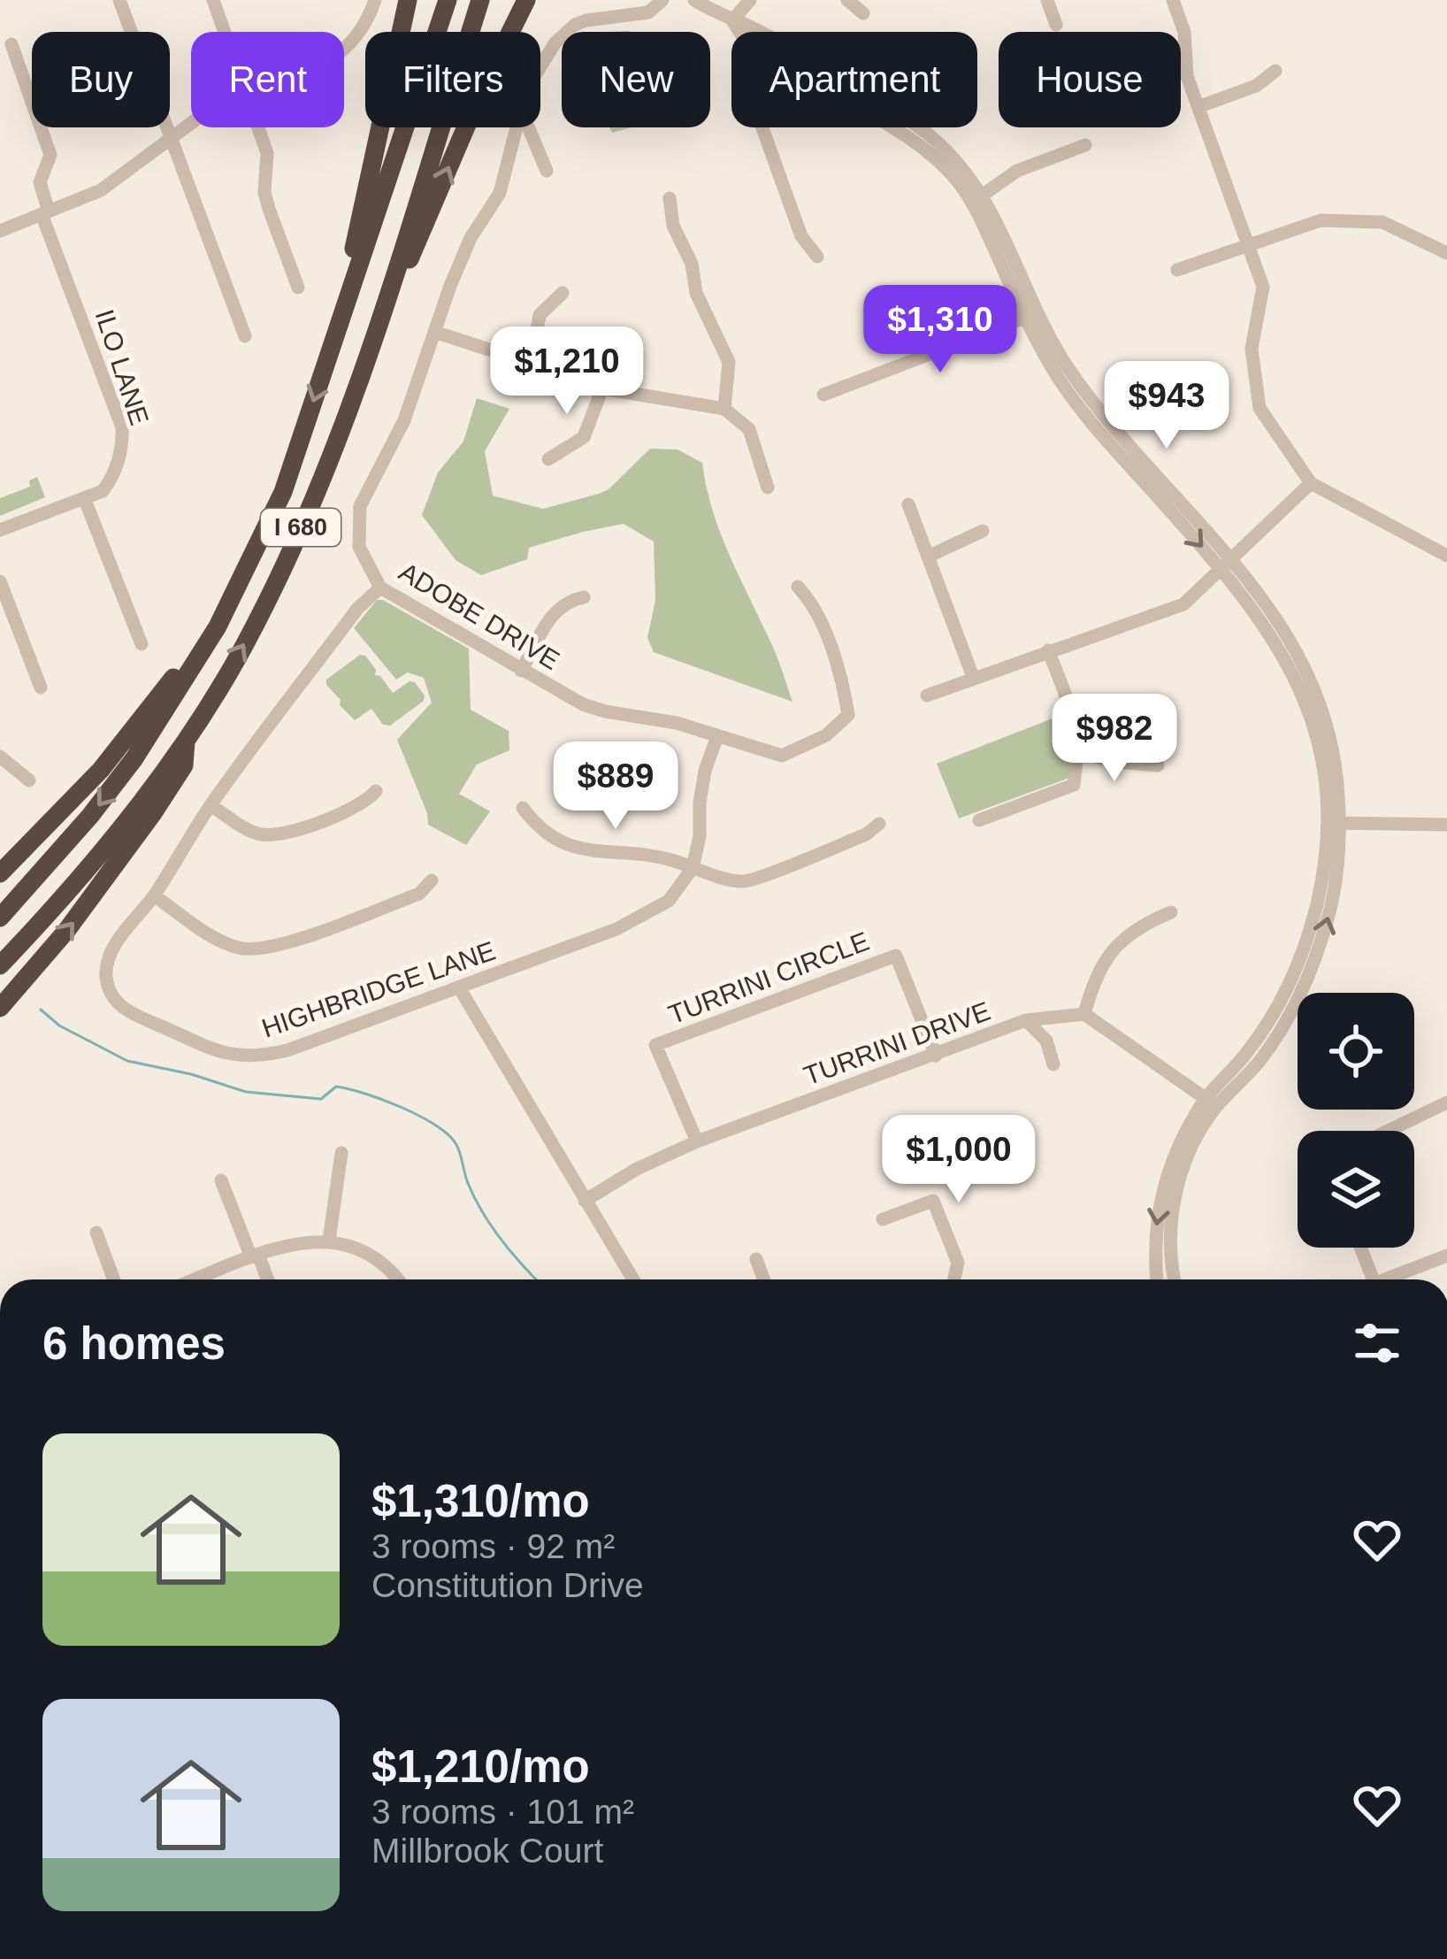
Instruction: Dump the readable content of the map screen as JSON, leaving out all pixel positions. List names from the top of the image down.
{
  "streets": {
    "highway": ["I 680"],
    "street": [
      "ILO LANE",
      "ADOBE DRIVE",
      "TURRINI CIRCLE",
      "HIGHBRIDGE LANE",
      "TURRINI DRIVE"
    ]
  },
  "crossings": [
    ["ADOBE DRIVE", "HIGHBRIDGE LANE"],
    ["TURRINI CIRCLE", "TURRINI DRIVE"]
  ],
  "page": {
    "chip": [
      "Buy",
      "Rent",
      "Filters",
      "New",
      "Apartment",
      "House"
    ],
    "price": [
      "$1,310",
      "$1,210",
      "$943",
      "$982",
      "$889",
      "$1,000"
    ],
    "heading": "6 homes",
    "list": [
      {
        "name": "$1,310/mo",
        "note": "3 rooms · 92 m² · Constitution Drive"
      },
      {
        "name": "$1,210/mo",
        "note": "3 rooms · 101 m² · Millbrook Court"
      }
    ]
  }
}
